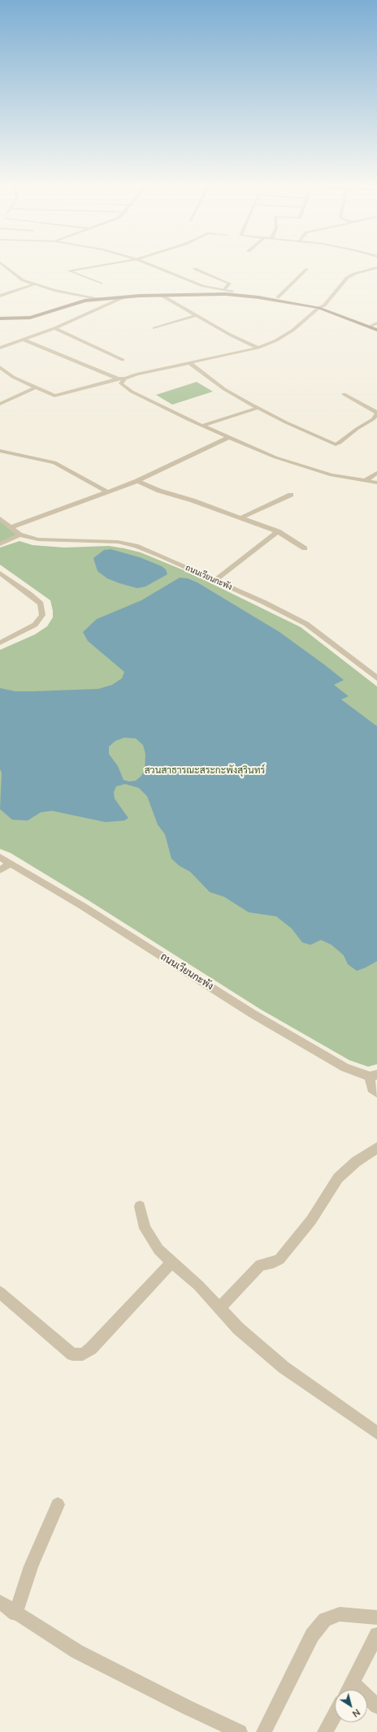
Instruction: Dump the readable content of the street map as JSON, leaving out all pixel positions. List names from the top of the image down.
{
  "streets": {
    "street": ["ถนนเวียนกะพัง"]
  },
  "parks": ["สวนสาธารณะสระกะพังสุรินทร์"],
  "north": "bottom right"
}
